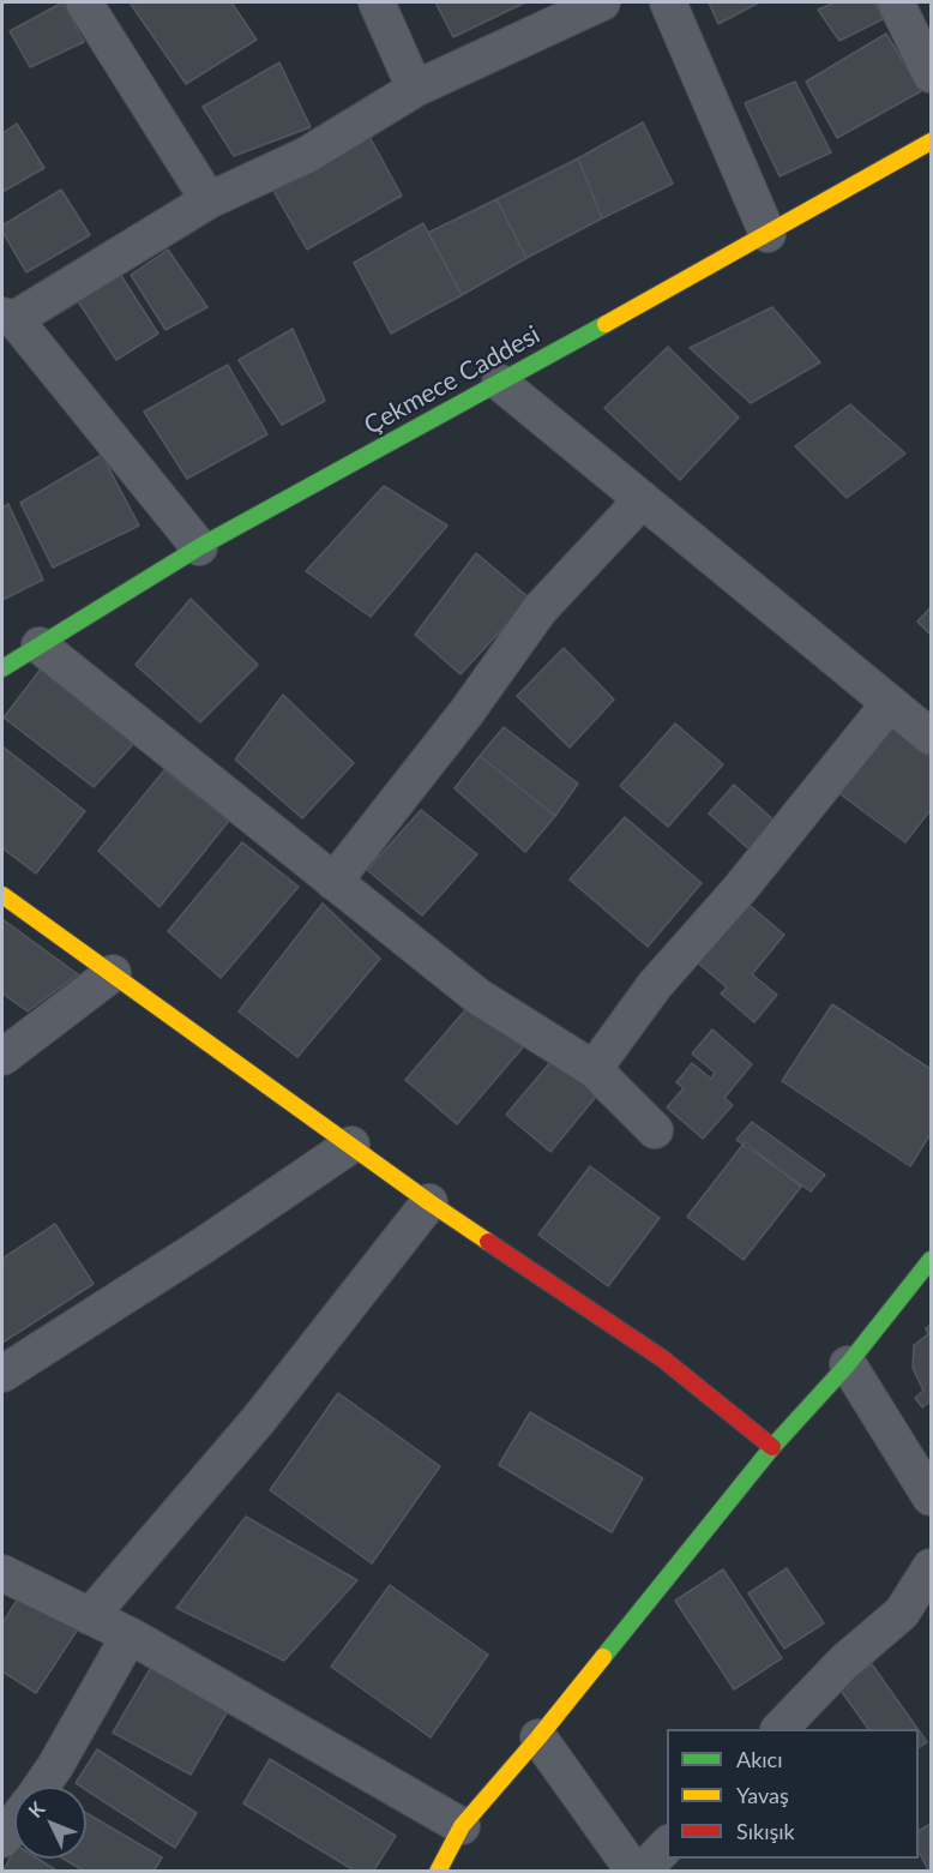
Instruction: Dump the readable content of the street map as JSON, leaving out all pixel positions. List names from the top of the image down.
{
  "streets": {
    "street": ["Çekmece Caddesi"]
  },
  "legend": ["Akıcı", "Yavaş", "Sıkışık"],
  "north": "top left"
}
